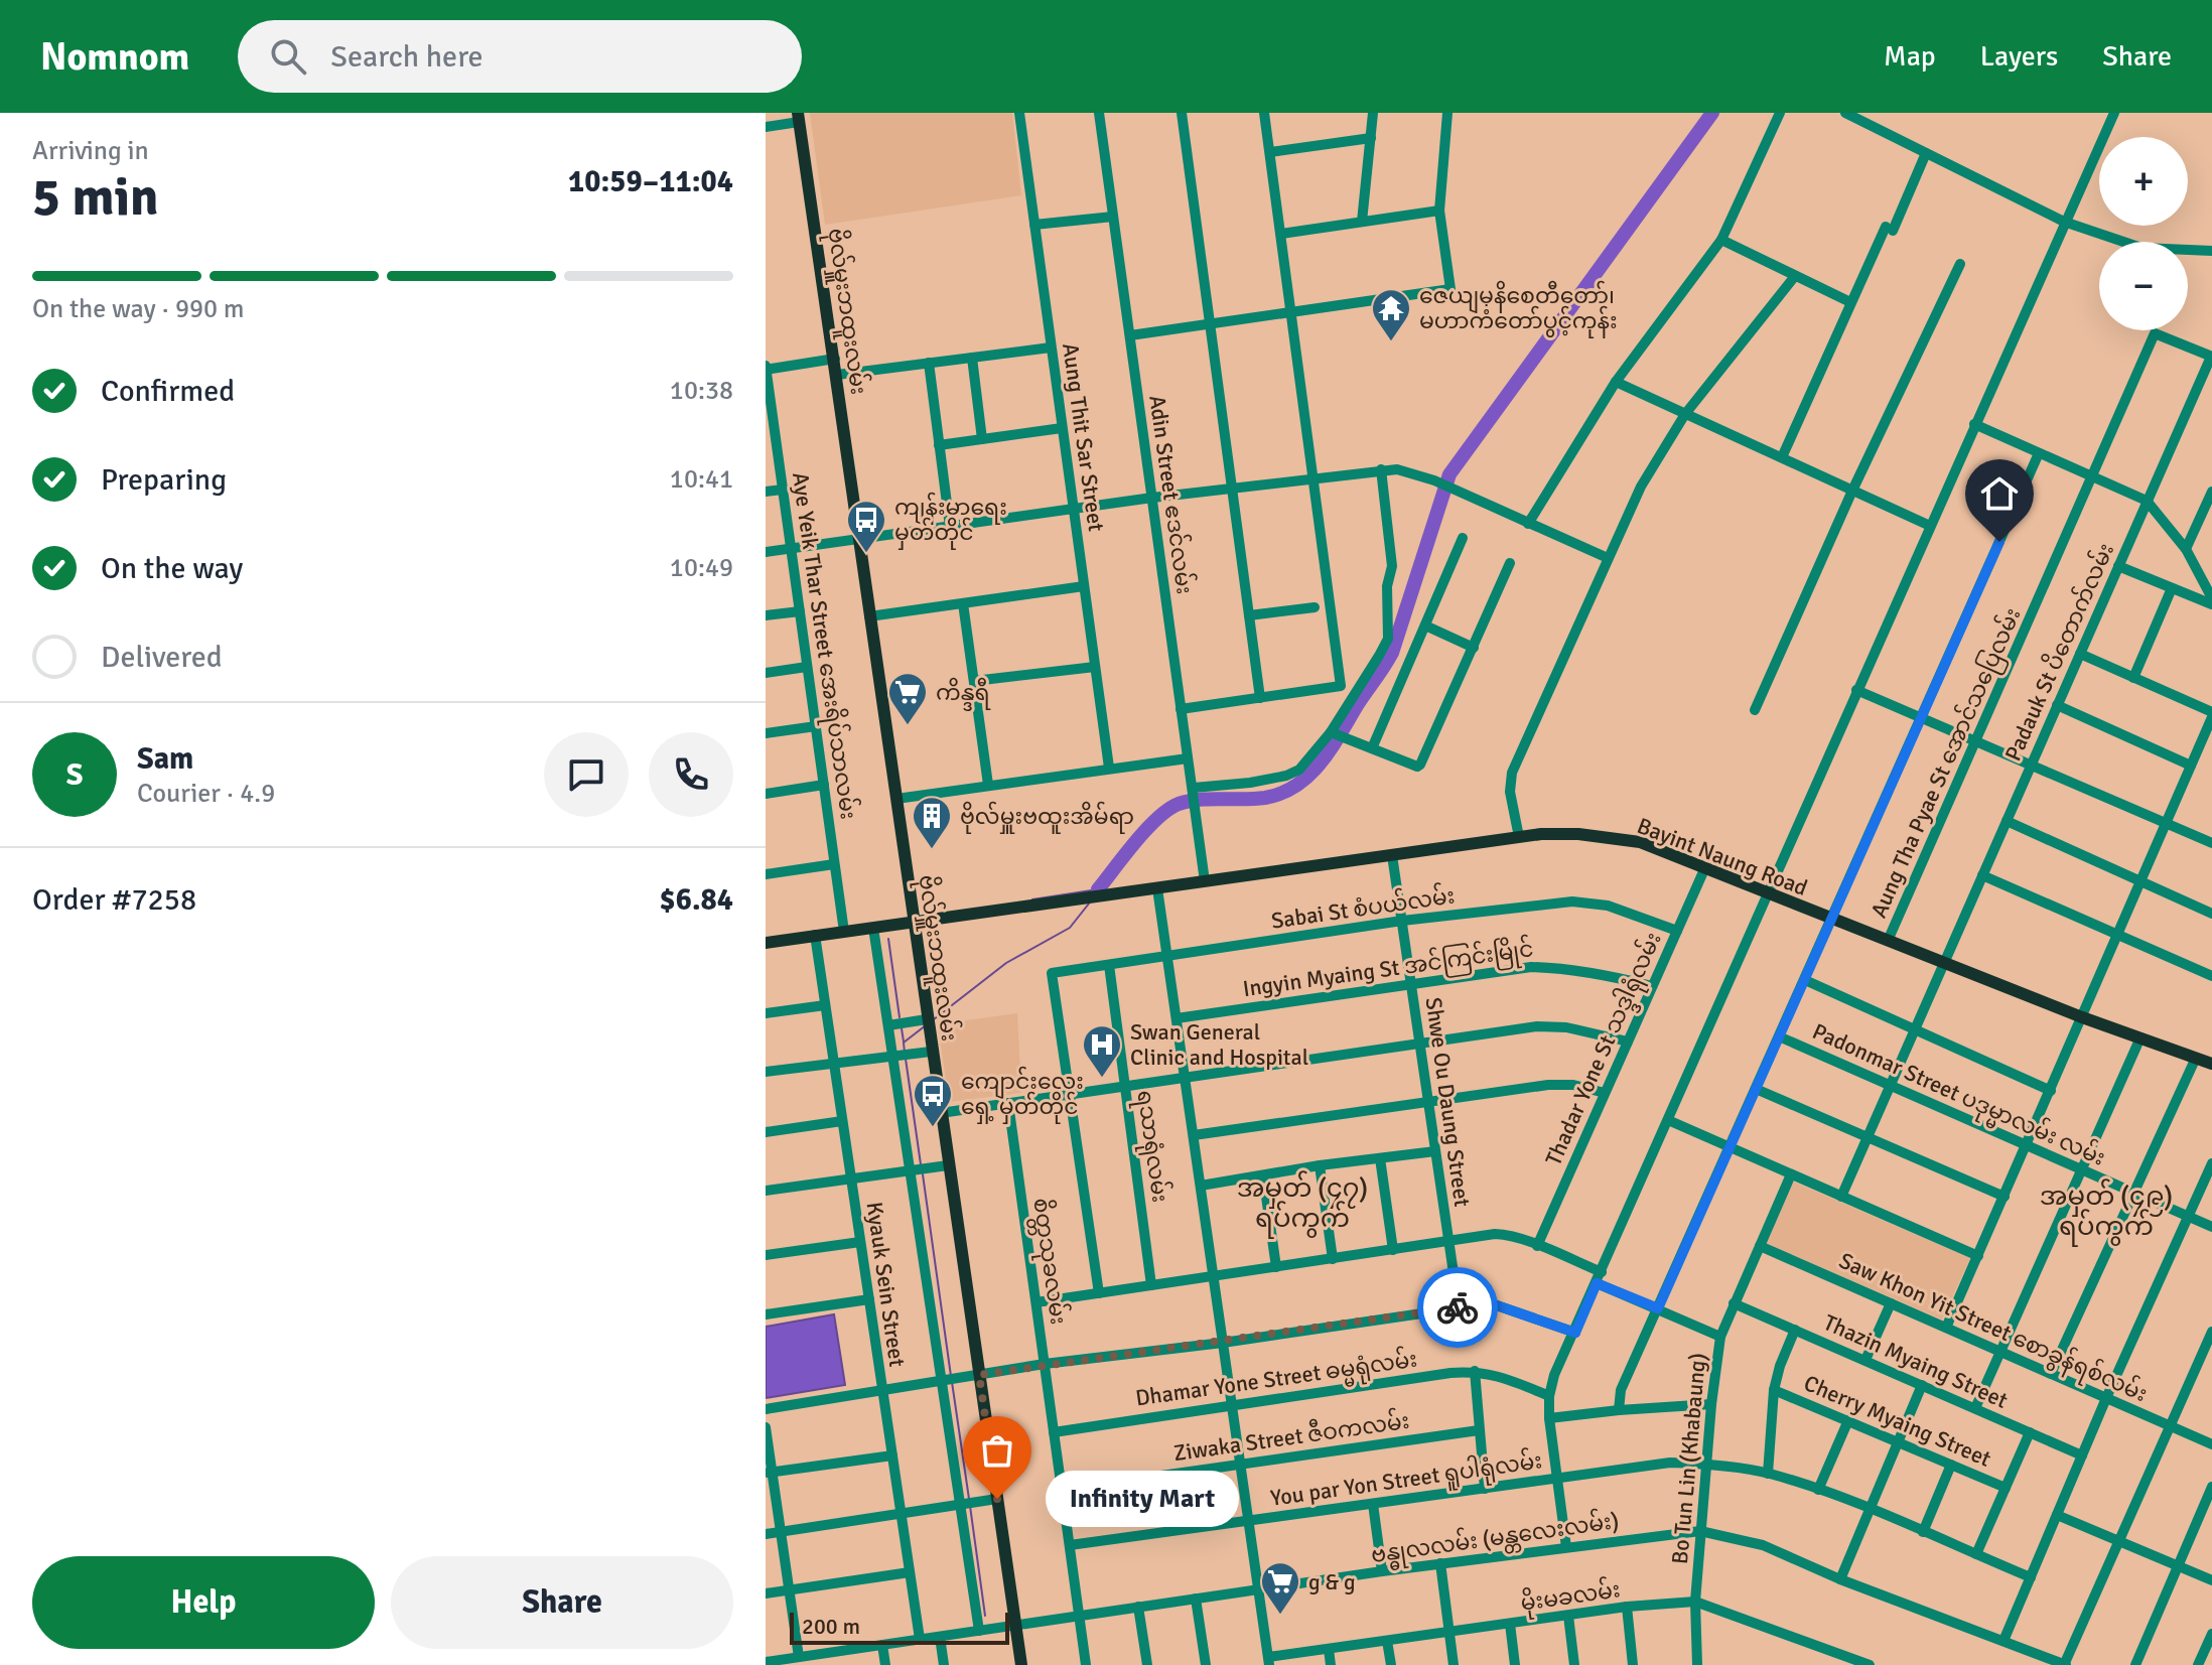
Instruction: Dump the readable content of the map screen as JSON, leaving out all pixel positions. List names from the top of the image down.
{
  "streets": {
    "main road": ["ဗိုလ်မှူးဘထူးလမ်း", "Bayint Naung Road"],
    "street": [
      "Aung Thit Sar Street",
      "Adin Street ဧဒင်လမ်း",
      "Aye Yeik Thar Street အေးရိပ်သာလမ်း",
      "Padauk St ပိတောက်လမ်း",
      "Aung Tha Pyae St အောင်သပြေလမ်း",
      "Sabai St စံပယ်လမ်း",
      "Ingyin Myaing St အင်ကြင်းမြိုင်",
      "Thadar Yone St သဒ္ဒါရုံလမ်း",
      "Padonmar Street ပဒုမ္မာလမ်း လမ်း",
      "Shwe Ou Daung Street",
      "ရသာရုံလမ်း",
      "စိတ္တသုခလမ်း",
      "Kyauk Sein Street",
      "Saw Khon Yit Street စောခွန်ရစ်လမ်း",
      "Thazin Myaing Street",
      "Dhamar Yone Street ဓမ္မရုံလမ်း",
      "Cherry Myaing Street",
      "Ziwaka Street ဇီဝကလမ်း",
      "Bo Tun Lin (Khabaung)",
      "You par Yon Street ရူပါရုံလမ်း",
      "ဗန္ဓုလလမ်း (မန္တလေးလမ်း)",
      "မိုးမခလမ်း"
    ]
  },
  "crossings": [
    ["ဗိုလ်မှူးဘထူးလမ်း", "Bayint Naung Road"],
    ["ဗိုလ်မှူးဘထူးလမ်း", "ဗန္ဓုလလမ်း (မန္တလေးလမ်း)"],
    ["Adin Street ဧဒင်လမ်း", "Bayint Naung Road"],
    ["Aye Yeik Thar Street အေးရိပ်သာလမ်း", "Bayint Naung Road"],
    ["Padauk St ပိတောက်လမ်း", "Aung Tha Pyae St အောင်သပြေလမ်း"],
    ["Padauk St ပိတောက်လမ်း", "Bayint Naung Road"],
    ["Padauk St ပိတောက်လမ်း", "Padonmar Street ပဒုမ္မာလမ်း လမ်း"],
    ["Aung Tha Pyae St အောင်သပြေလမ်း", "Bayint Naung Road"],
    ["Bayint Naung Road", "Thadar Yone St သဒ္ဒါရုံလမ်း"],
    ["Bayint Naung Road", "Shwe Ou Daung Street"],
    ["Bayint Naung Road", "Kyauk Sein Street"],
    ["Sabai St စံပယ်လမ်း", "Thadar Yone St သဒ္ဒါရုံလမ်း"],
    ["Sabai St စံပယ်လမ်း", "Shwe Ou Daung Street"],
    ["Sabai St စံပယ်လမ်း", "ရသာရုံလမ်း"],
    ["Ingyin Myaing St အင်ကြင်းမြိုင်", "Thadar Yone St သဒ္ဒါရုံလမ်း"],
    ["Ingyin Myaing St အင်ကြင်းမြိုင်", "Shwe Ou Daung Street"],
    ["စိတ္တသုခလမ်း", "Dhamar Yone Street ဓမ္မရုံလမ်း"],
    ["စိတ္တသုခလမ်း", "Ziwaka Street ဇီဝကလမ်း"],
    ["စိတ္တသုခလမ်း", "You par Yon Street ရူပါရုံလမ်း"],
    ["စိတ္တသုခလမ်း", "ဗန္ဓုလလမ်း (မန္တလေးလမ်း)"],
    ["Kyauk Sein Street", "ဗန္ဓုလလမ်း (မန္တလေးလမ်း)"],
    ["Saw Khon Yit Street စောခွန်ရစ်လမ်း", "Bo Tun Lin (Khabaung)"],
    ["Thazin Myaing Street", "Bo Tun Lin (Khabaung)"],
    ["Bo Tun Lin (Khabaung)", "You par Yon Street ရူပါရုံလမ်း"],
    ["Bo Tun Lin (Khabaung)", "ဗန္ဓုလလမ်း (မန္တလေးလမ်း)"],
    ["Bo Tun Lin (Khabaung)", "မိုးမခလမ်း"]
  ],
  "districts": ["အမှတ် (၄၇) ရပ်ကွက်", "အမှတ် (၄၉) ရပ်ကွက်"],
  "places": {
    "temple": ["ဇေယျမုနိစေတီတော်၊ မဟာကံတော်ပွင့်ကုန်း"],
    "bus stop": ["ကျန်းမာရေး မှတ်တိုင်", "ကျောင်းလေး ရှေ့ မှတ်တိုင်"],
    "supermarket": ["ကိန္ဒရီ", "g & g"],
    "building": ["ဗိုလ်မှူးဗထူးအိမ်ရာ"],
    "hospital": ["Swan General Clinic and Hospital"],
    "other": ["Infinity Mart"]
  },
  "scale_bar": "200 m",
  "page": {
    "header": "Nomnom",
    "search": "Search here",
    "nav": ["Map", "Layers", "Share"],
    "heading": ["5 min", "Arriving in", "10:59–11:04"],
    "panel": [
      "Sam",
      "Courier · 4.9",
      "Order #7258",
      "$6.84"
    ],
    "map_buttons": ["+", "−"],
    "bar": "On the way · 990 m",
    "list": [
      ["Confirmed", "10:38"],
      ["Preparing", "10:41"],
      ["On the way", "10:49"],
      "Delivered"
    ],
    "round": "S",
    "bubble": "Infinity Mart",
    "buttons": ["Help", "Share"],
    "scale": "200 m"
  }
}
